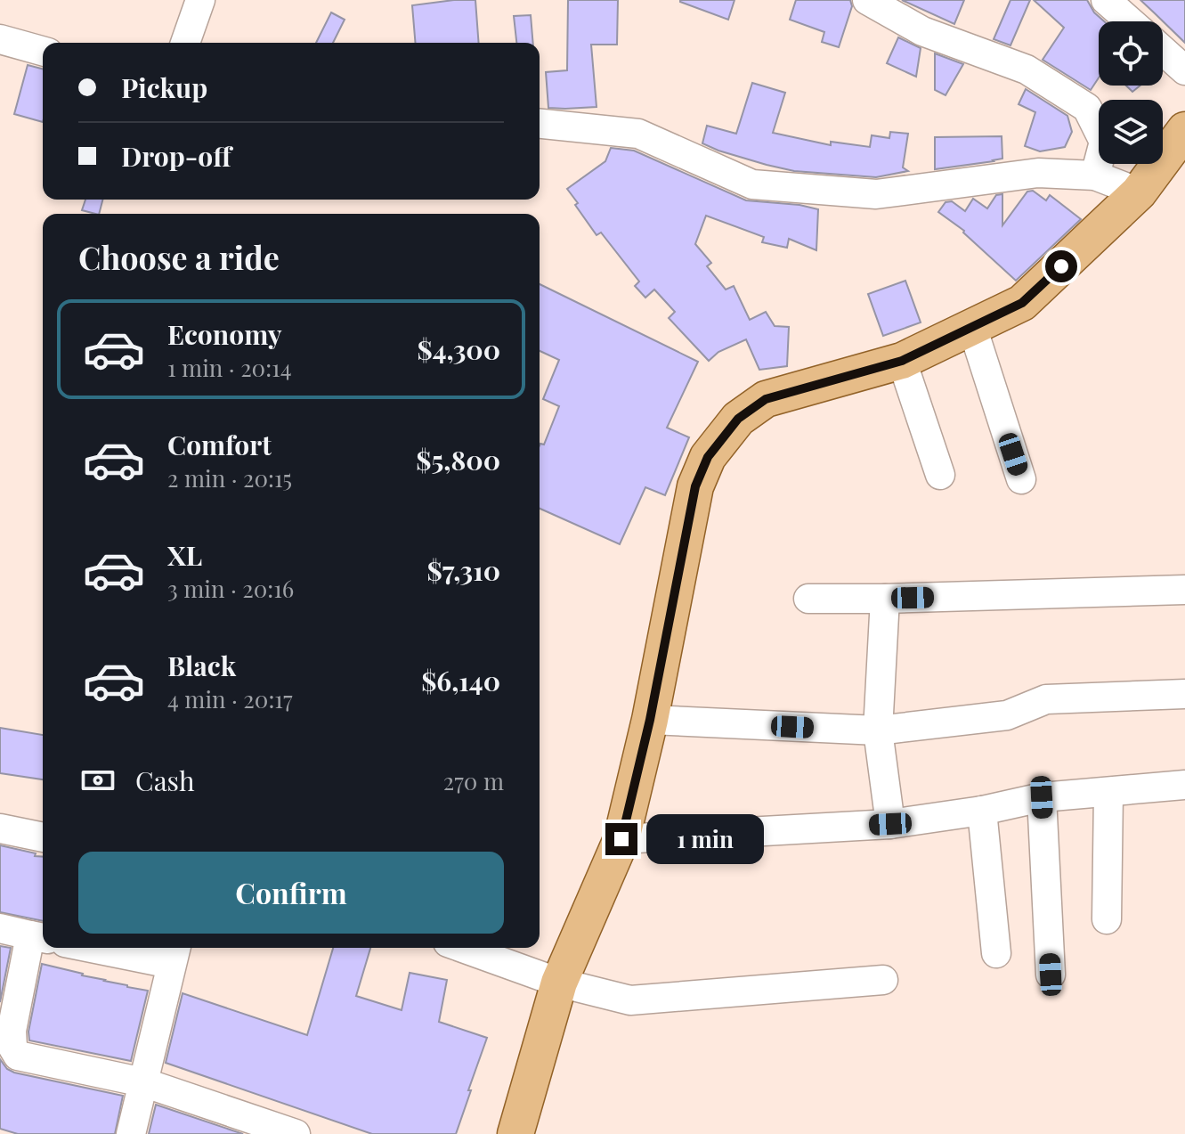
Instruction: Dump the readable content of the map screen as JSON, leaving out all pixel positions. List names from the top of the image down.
{
  "page": {
    "banner": ["Pickup", "Drop-off"],
    "heading": "Choose a ride",
    "list": [
      {
        "name": "Economy",
        "note": "1 min · 20:14",
        "value": "$4,300"
      },
      {
        "name": "Comfort",
        "note": "2 min · 20:15",
        "value": "$5,800"
      },
      {
        "name": "XL",
        "note": "3 min · 20:16",
        "value": "$7,310"
      },
      {
        "name": "Black",
        "note": "4 min · 20:17",
        "value": "$6,140"
      }
    ],
    "pay": ["Cash", "270 m"],
    "bubble": "1 min",
    "buttons": "Confirm"
  }
}
